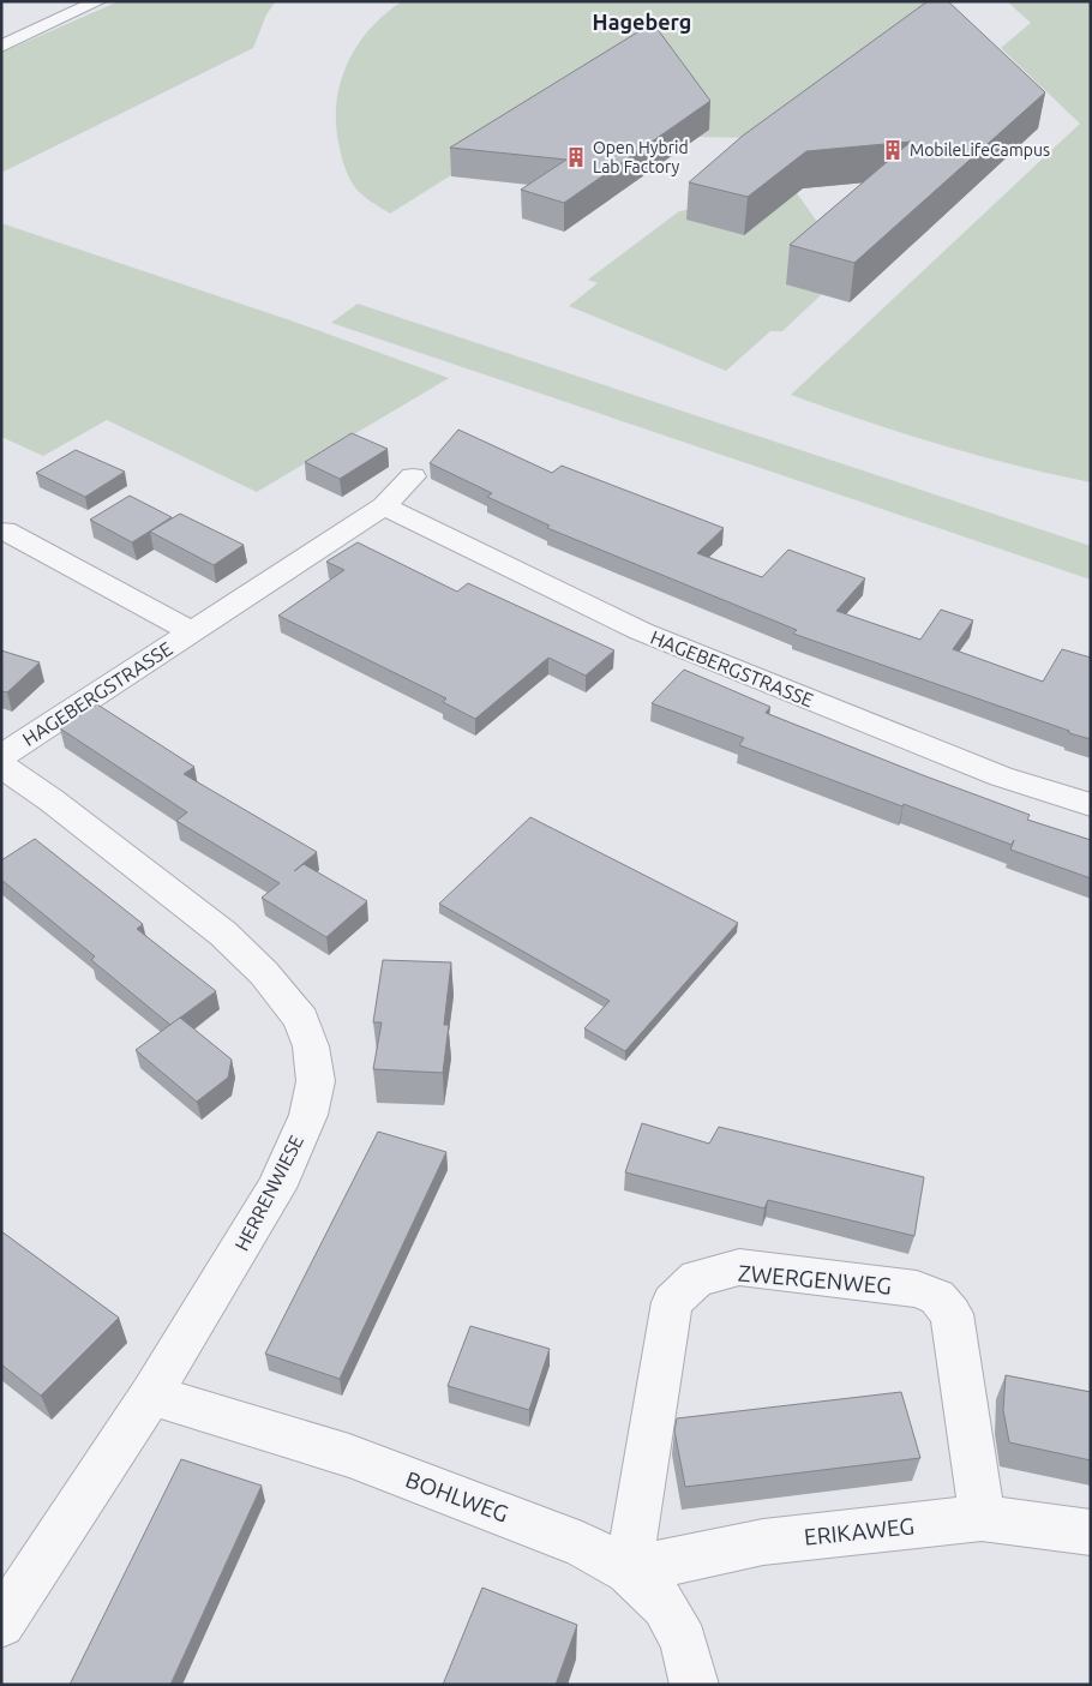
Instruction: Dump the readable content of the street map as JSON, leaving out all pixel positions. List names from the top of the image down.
{
  "streets": {
    "street": [
      "HAGEBERGSTRASSE",
      "HERRENWIESE",
      "ZWERGENWEG",
      "BOHLWEG",
      "ERIKAWEG"
    ]
  },
  "crossings": [
    ["HERRENWIESE", "BOHLWEG"],
    ["ZWERGENWEG", "BOHLWEG"],
    ["ZWERGENWEG", "ERIKAWEG"],
    ["BOHLWEG", "ERIKAWEG"]
  ],
  "districts": ["Hageberg"],
  "places": {
    "building": ["MobileLifeCampus", "Open Hybrid Lab Factory"]
  }
}
